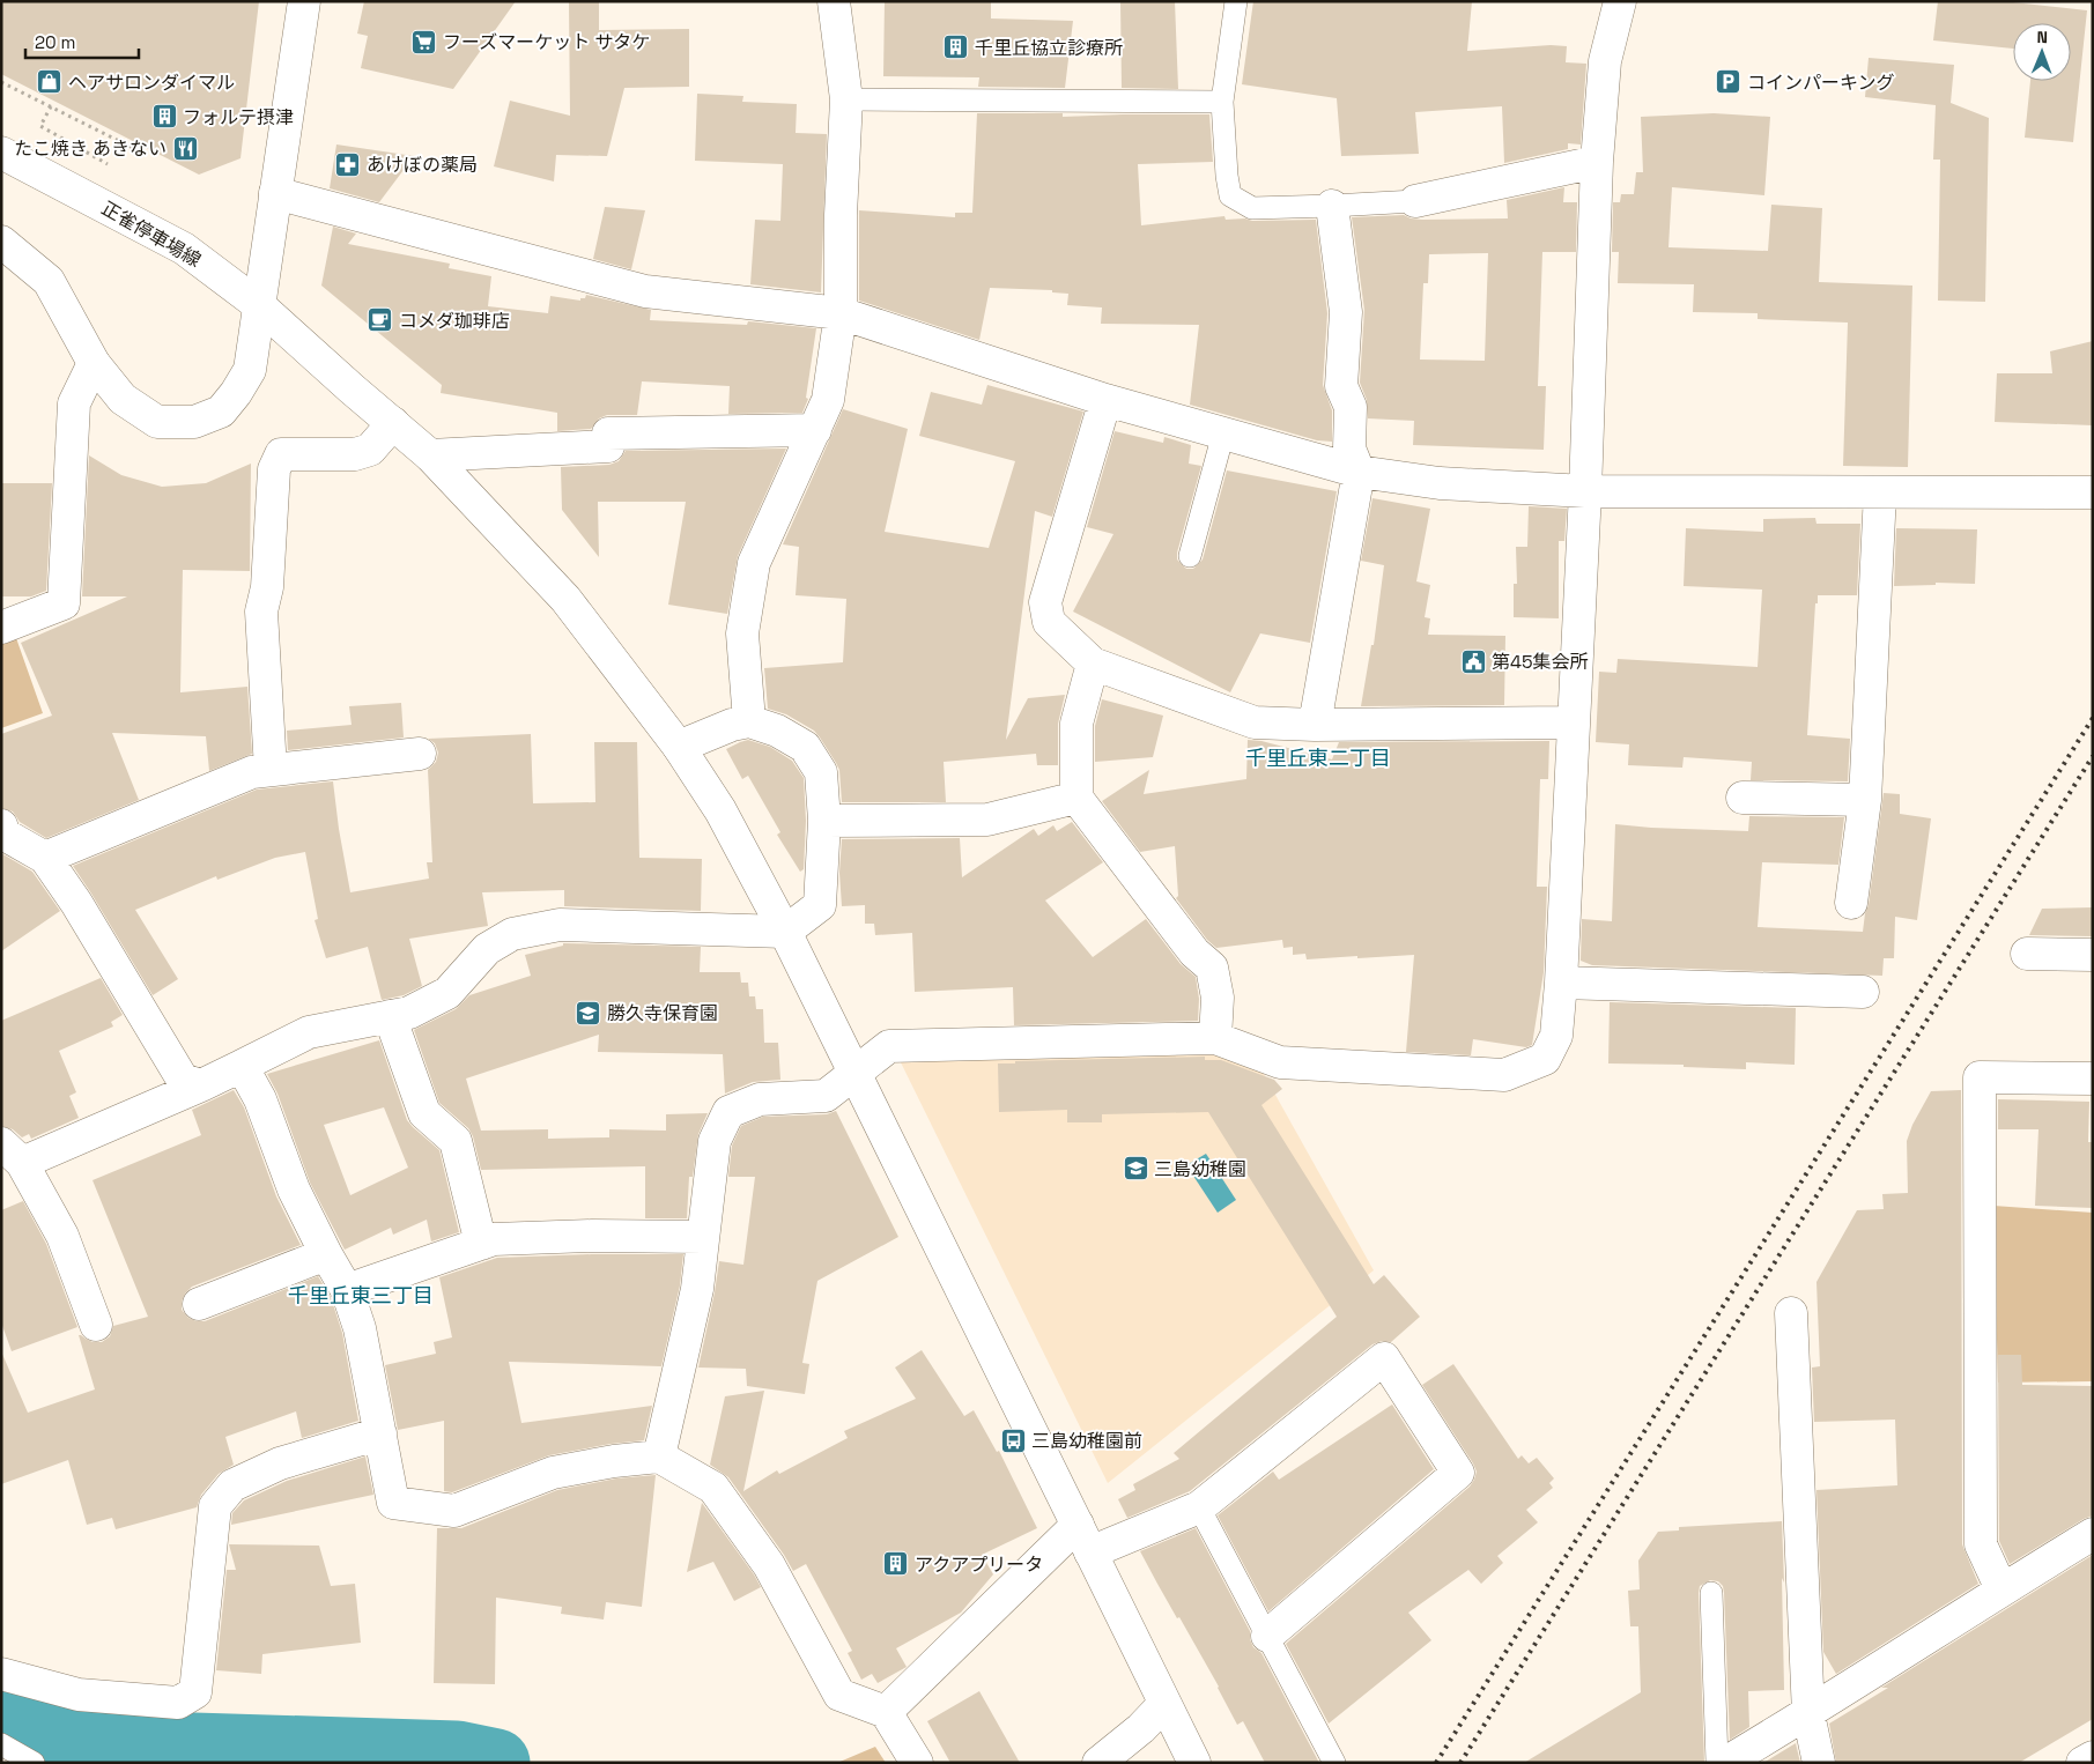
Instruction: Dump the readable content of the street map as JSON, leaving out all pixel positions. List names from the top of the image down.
{
  "streets": {
    "street": ["正雀停車場線"]
  },
  "districts": ["千里丘東二丁目", "千里丘東三丁目"],
  "places": {
    "supermarket": ["フーズマーケット サタケ"],
    "building": ["千里丘協立診療所", "フォルテ摂津", "アクアプリータ"],
    "shop": ["ヘアサロンダイマル"],
    "parking": ["コインパーキング"],
    "restaurant": ["たこ焼き あきない"],
    "pharmacy": ["あけぼの薬局"],
    "cafe": ["コメダ珈琲店"],
    "public building": ["第45集会所"],
    "school or university": ["勝久寺保育園", "三島幼稚園"],
    "bus stop": ["三島幼稚園前"]
  },
  "scale_bar": "20 m",
  "north": "top"
}
